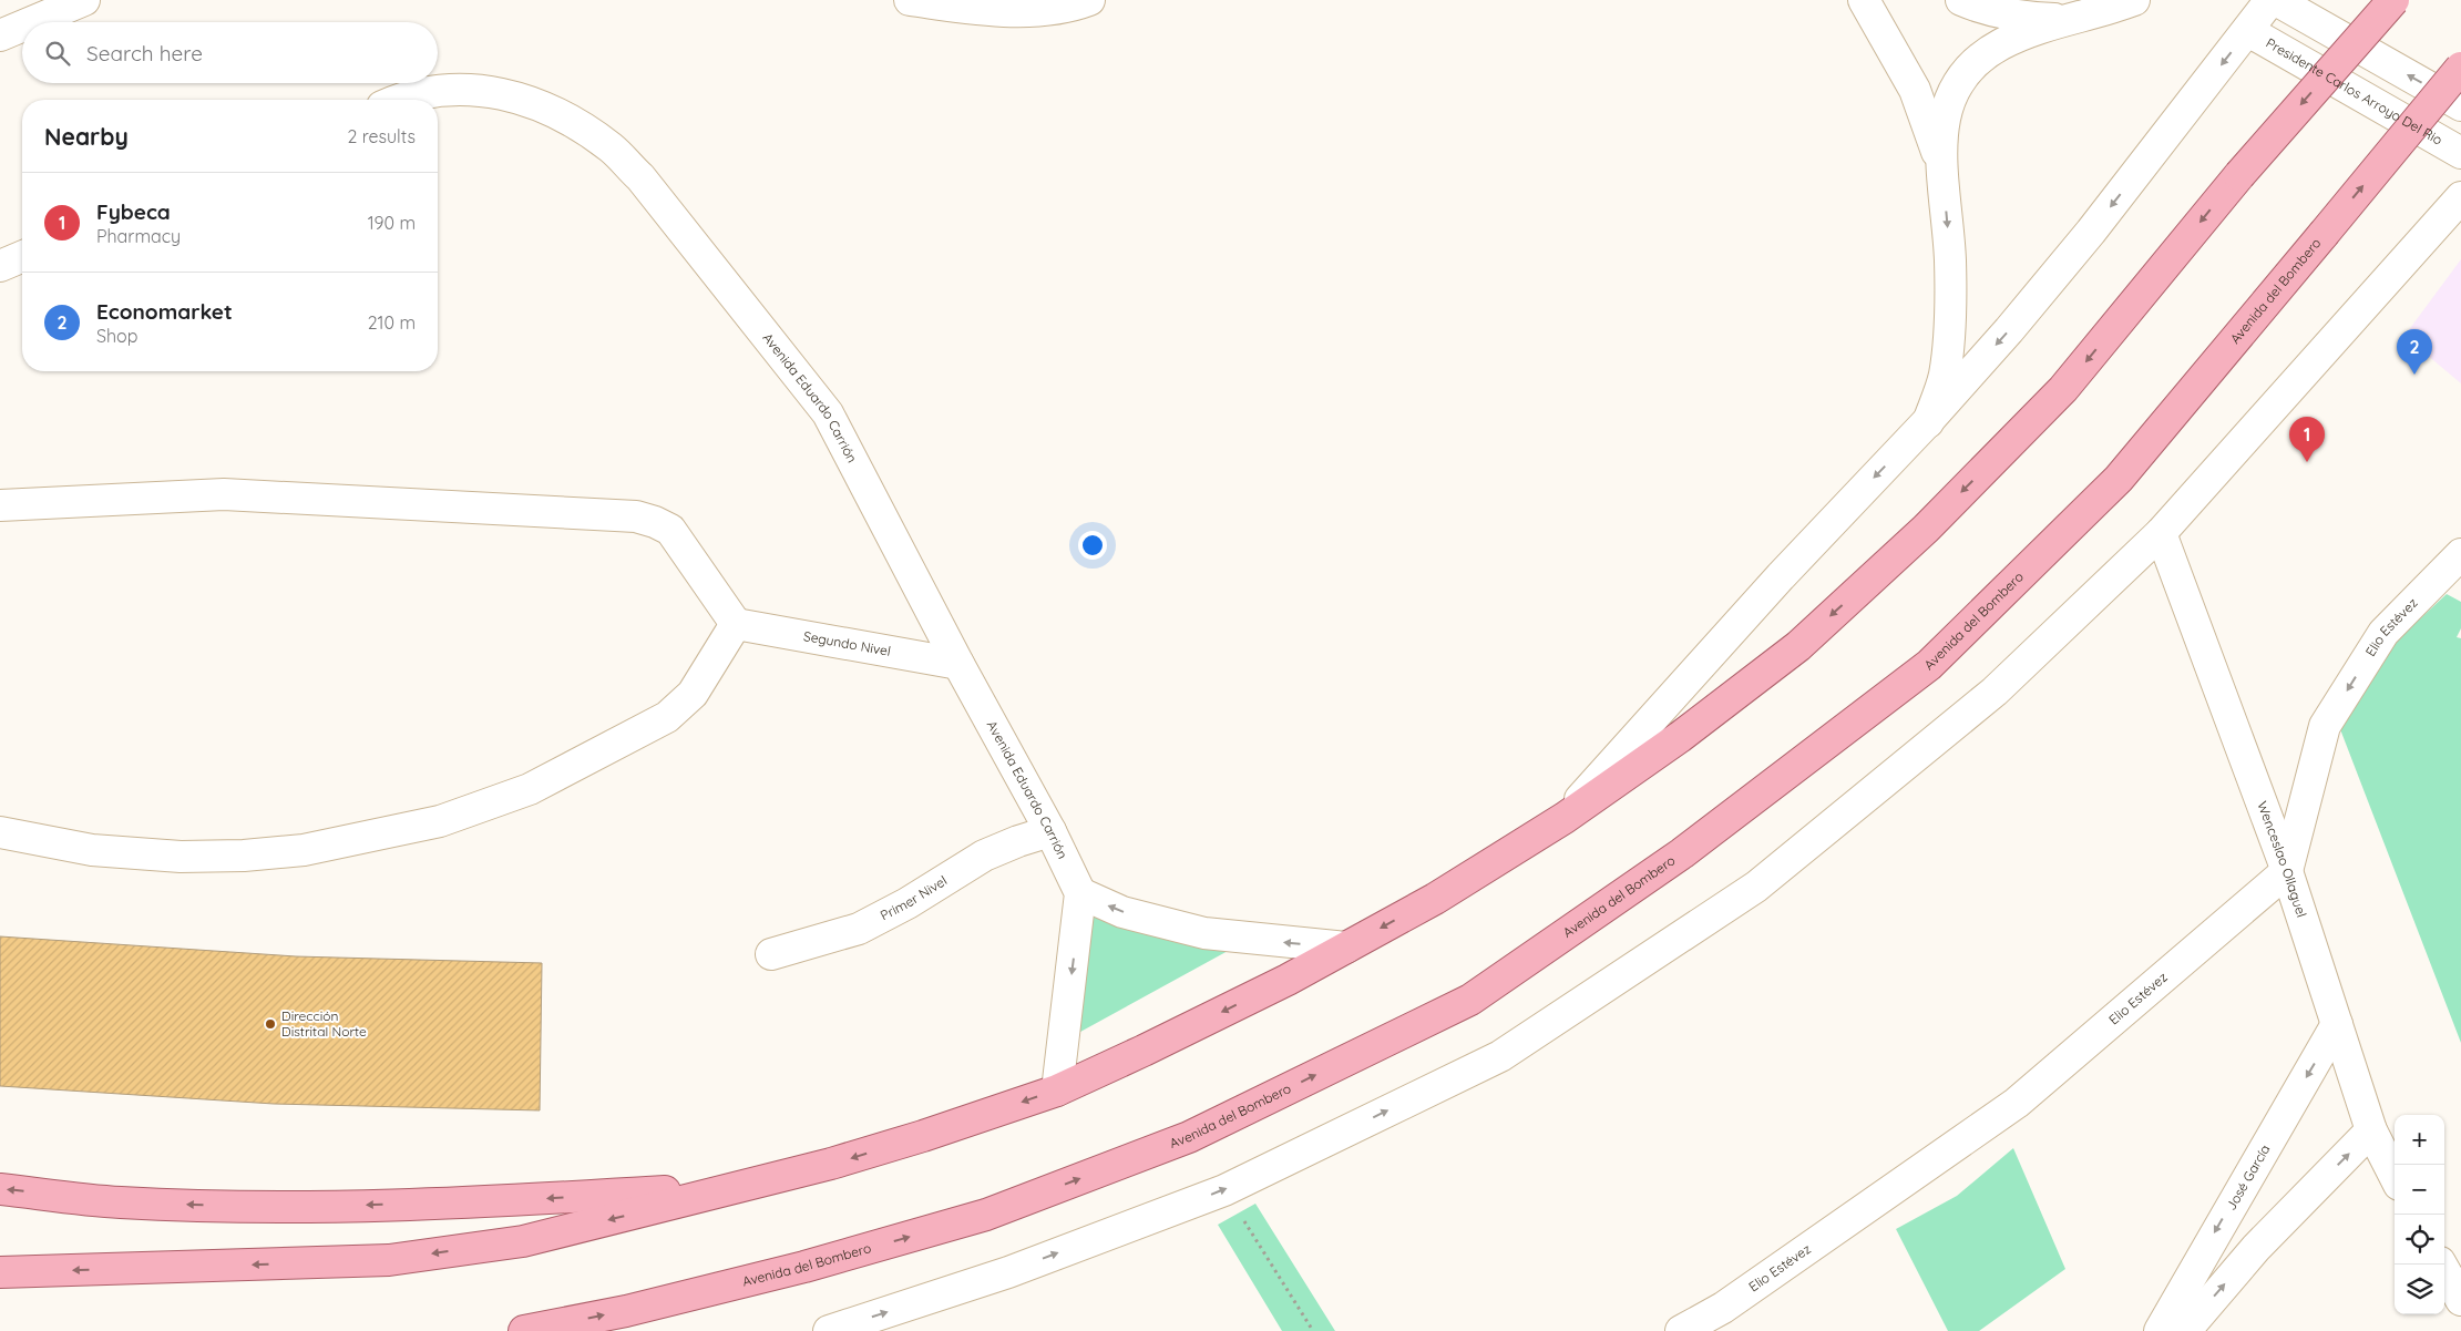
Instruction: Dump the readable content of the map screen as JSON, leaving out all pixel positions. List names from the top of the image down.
{
  "streets": {
    "main road": ["Avenida del Bombero"],
    "street": [
      "Presidente Carlos Arroyo Del Rio",
      "Avenida Eduardo Carrión",
      "Elio Estévez",
      "Segundo Nivel",
      "Wenceslao Ollaguel",
      "Primer Nivel",
      "José García"
    ]
  },
  "crossings": [
    ["Avenida Eduardo Carrión", "Segundo Nivel"],
    ["Avenida Eduardo Carrión", "Primer Nivel"],
    ["Elio Estévez", "Wenceslao Ollaguel"],
    ["Wenceslao Ollaguel", "José García"]
  ],
  "places": ["Dirección Distrital Norte"],
  "page": {
    "search": "Search here",
    "heading": ["Nearby", "2 results"],
    "list": [
      {
        "mark": "1",
        "name": "Fybeca",
        "note": "Pharmacy",
        "value": "190 m"
      },
      {
        "mark": "2",
        "name": "Economarket",
        "note": "Shop",
        "value": "210 m"
      }
    ],
    "pins": ["2", "1"],
    "map_buttons": ["+", "−"]
  }
}
